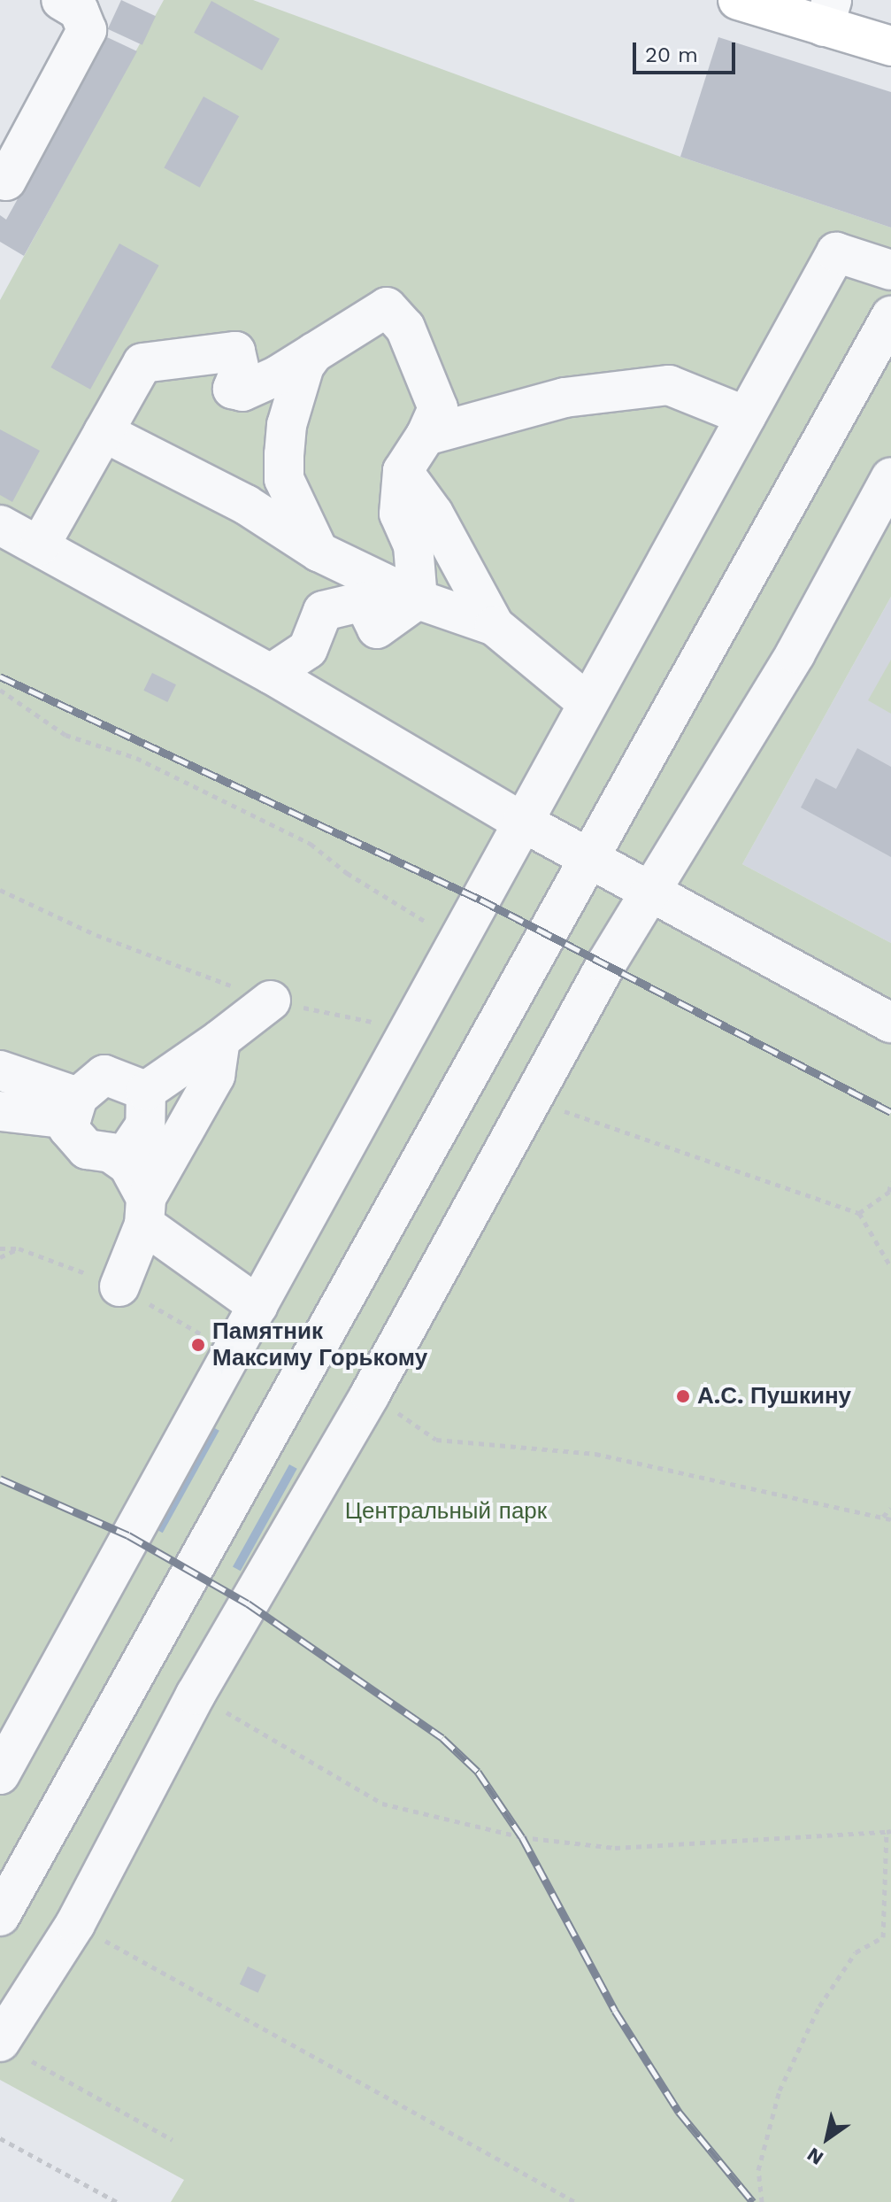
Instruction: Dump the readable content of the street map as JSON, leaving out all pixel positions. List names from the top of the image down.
{
  "parks": ["Центральный парк"],
  "places": ["Памятник Максиму Горькому", "А.С. Пушкину"],
  "scale_bar": "20 m",
  "north": "bottom left"
}
